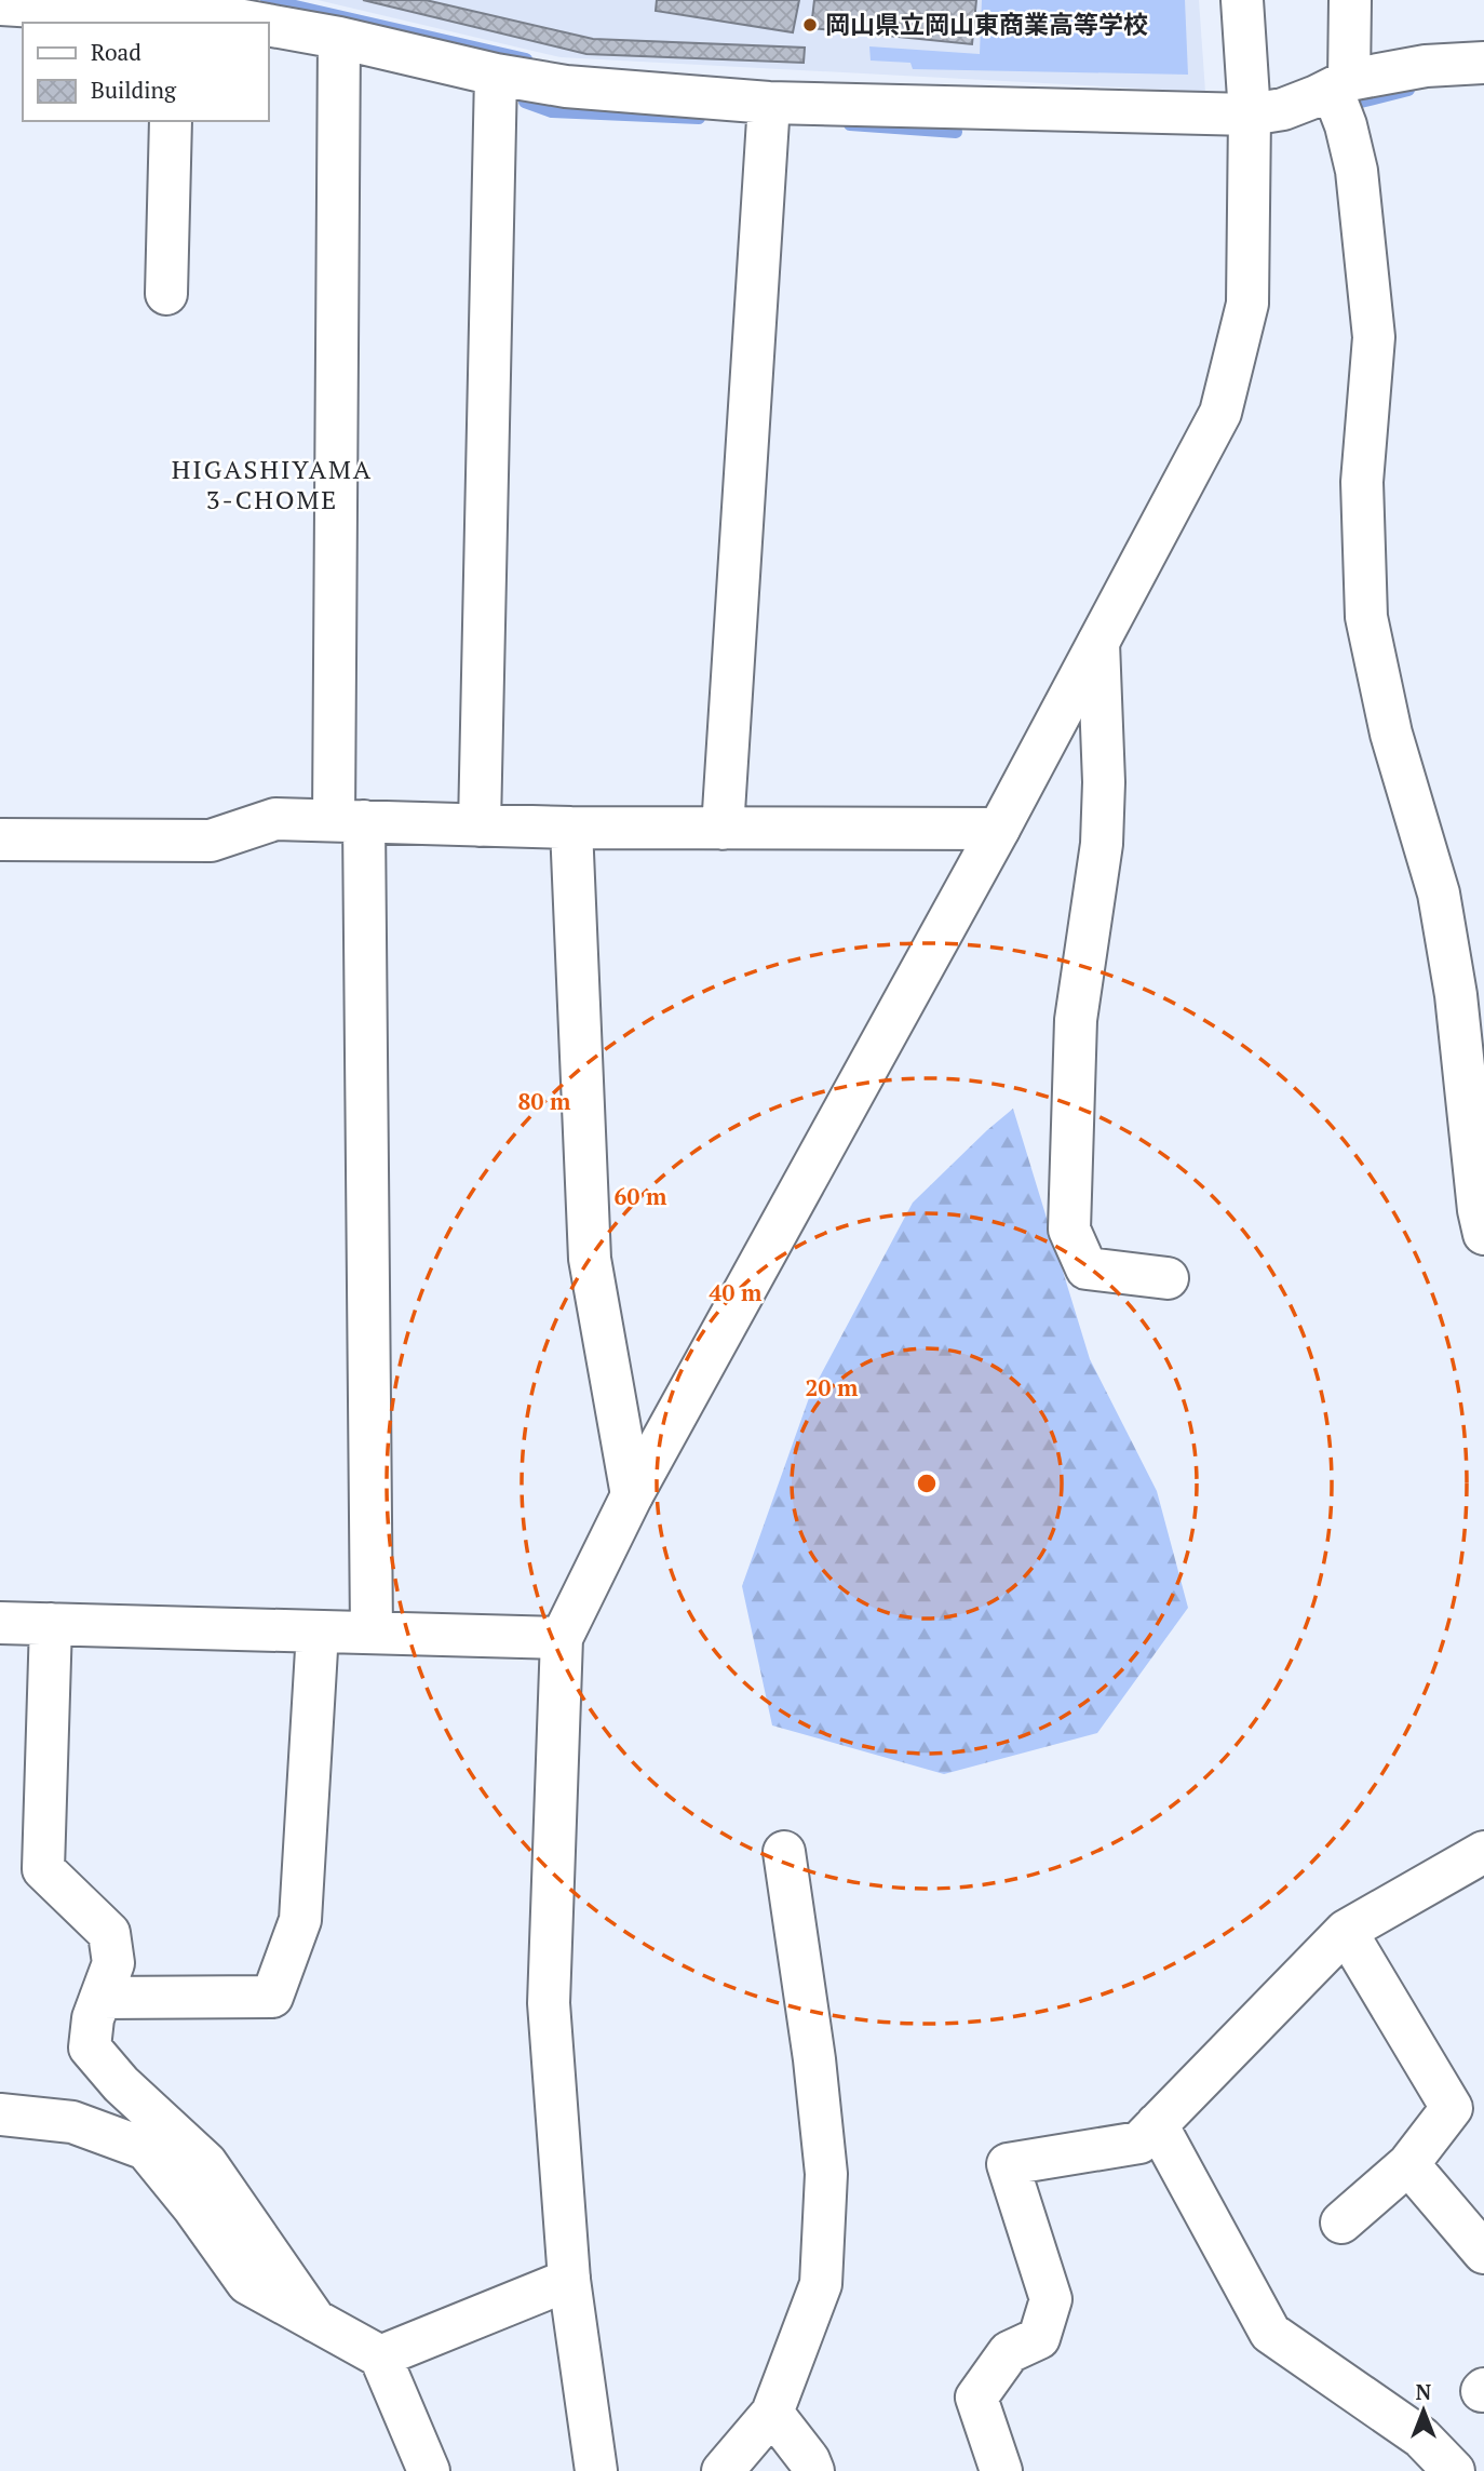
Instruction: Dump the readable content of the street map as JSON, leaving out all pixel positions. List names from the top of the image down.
{
  "districts": ["HIGASHIYAMA 3-CHOME"],
  "places": ["岡山県立岡山東商業高等学校"],
  "legend": ["Road", "Building"],
  "north": "top",
  "rings": [
    "80 m",
    "60 m",
    "40 m",
    "20 m"
  ]
}
